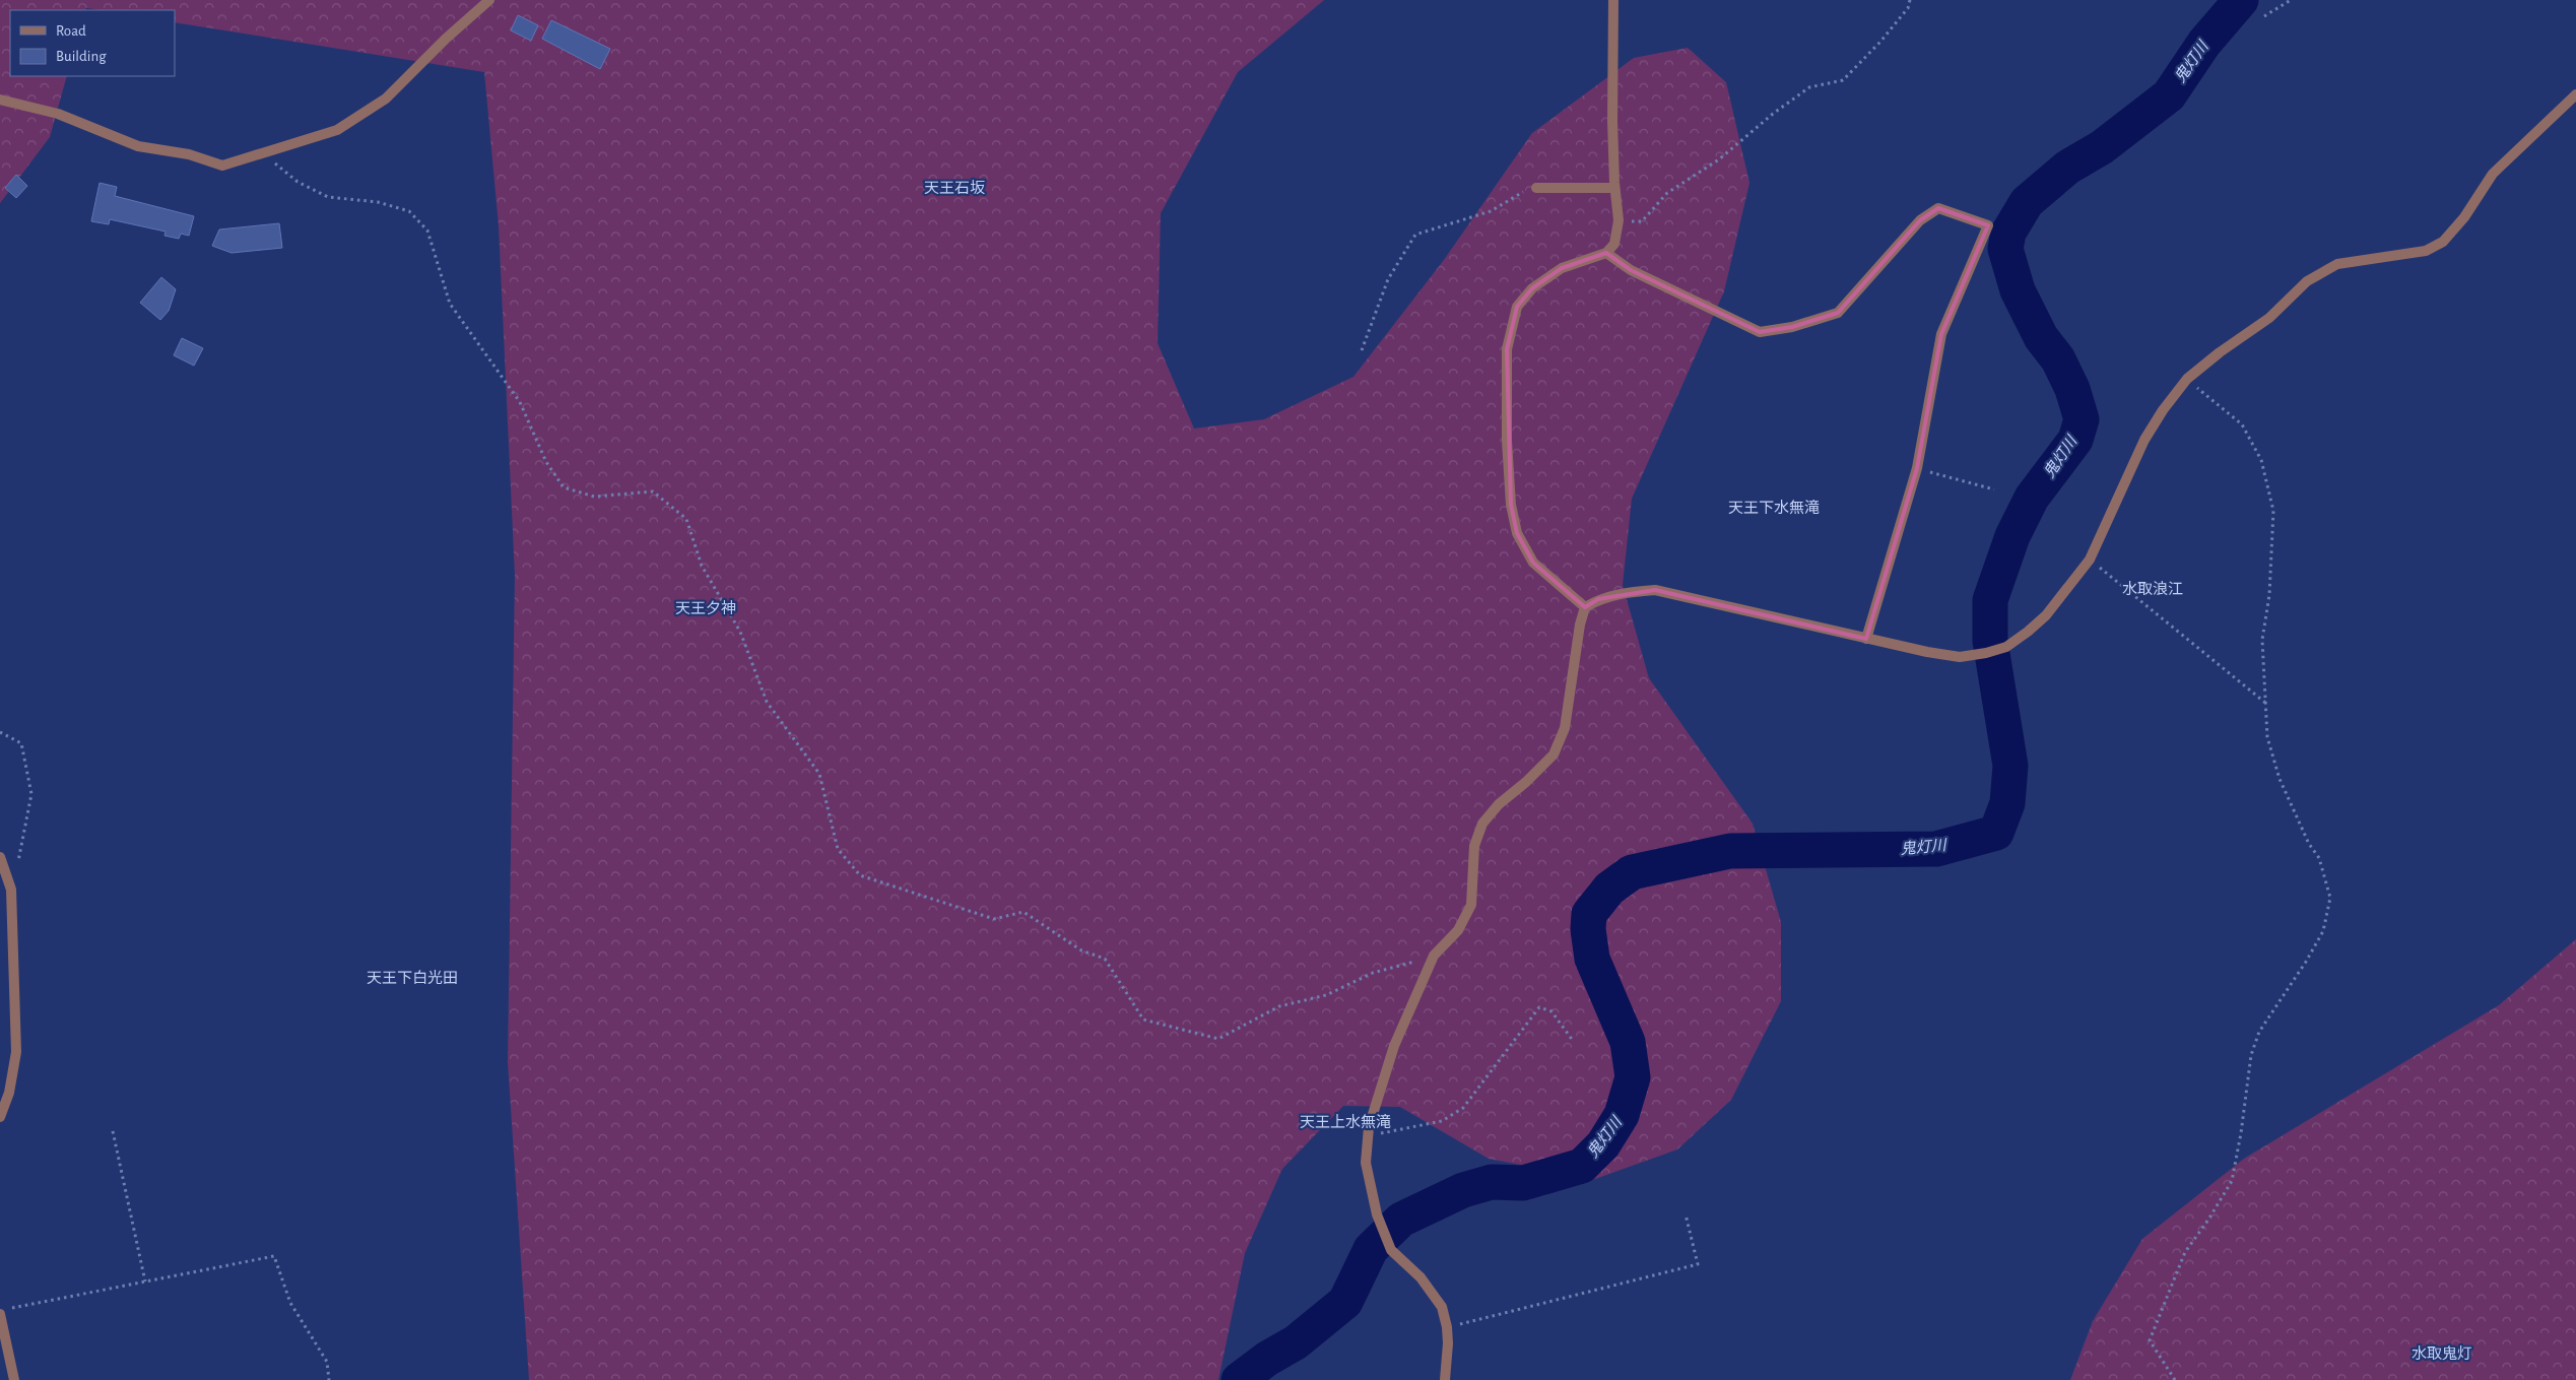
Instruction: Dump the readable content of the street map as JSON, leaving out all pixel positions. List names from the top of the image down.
{
  "districts": [
    "天王石坂",
    "天王下水無滝",
    "水取浪江",
    "天王夕神",
    "天王下白光田",
    "天王上水無滝",
    "水取鬼灯"
  ],
  "water": ["鬼灯川"],
  "legend": ["Road", "Building"]
}
